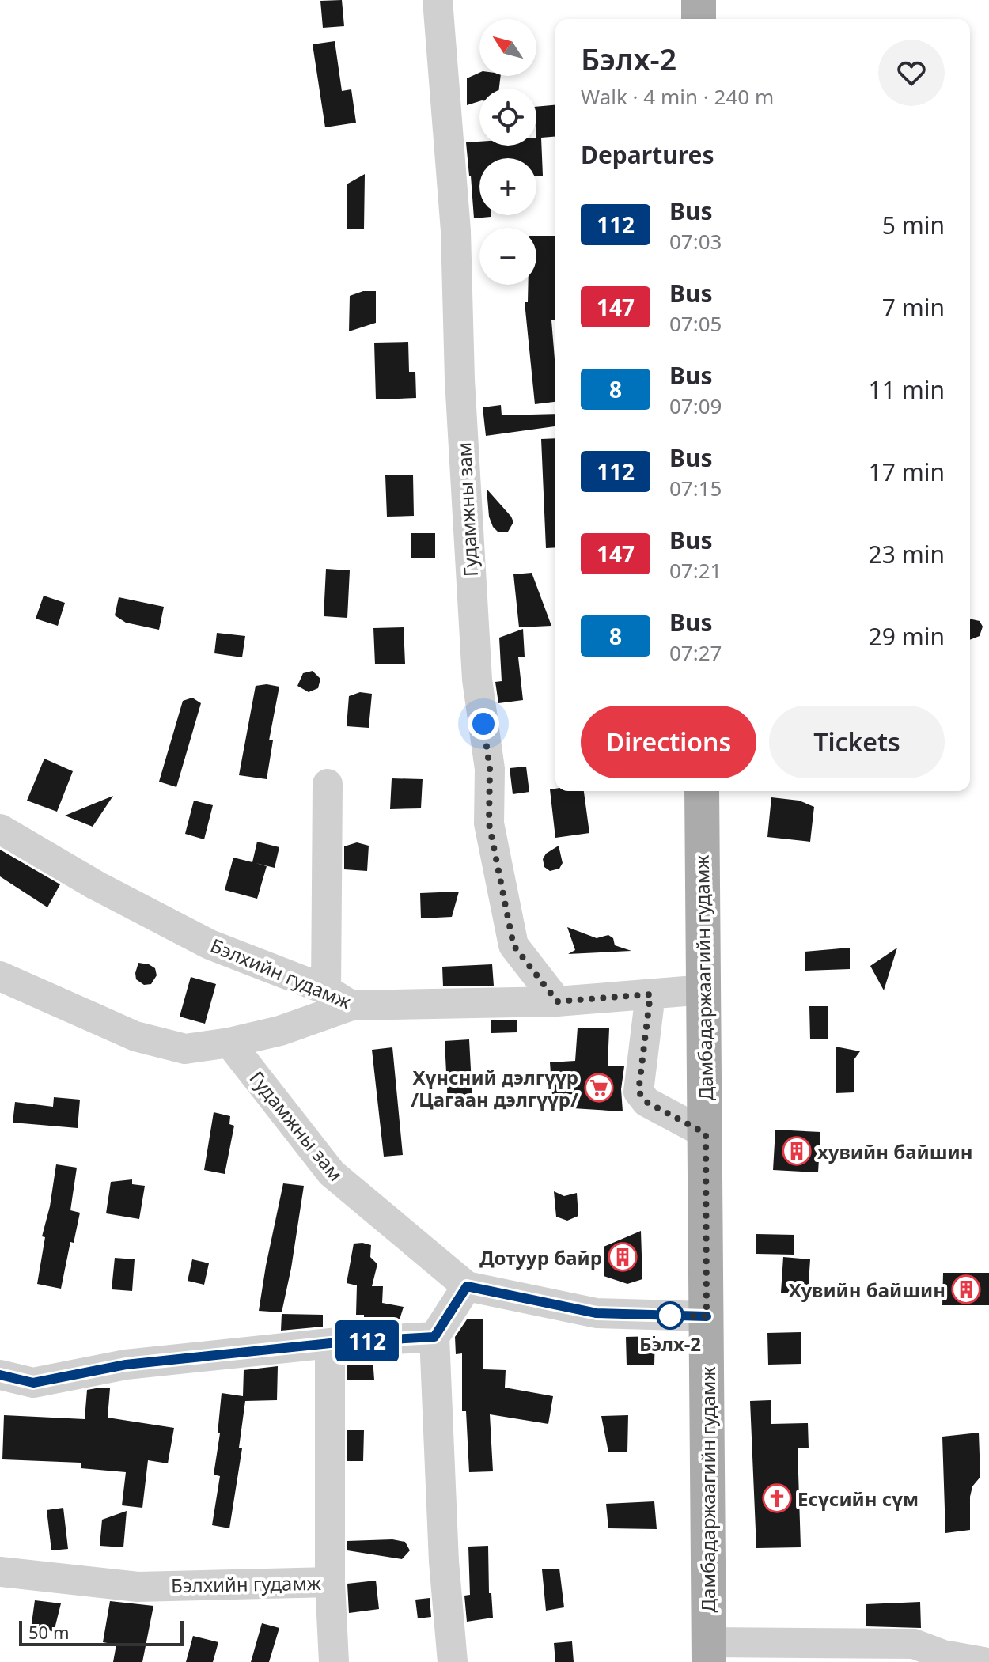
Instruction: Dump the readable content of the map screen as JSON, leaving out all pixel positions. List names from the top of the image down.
{
  "streets": {
    "main road": ["Дамбадаржаагийн гудамж"],
    "street": ["Гудамжны зам", "Бэлхийн гудамж"]
  },
  "crossings": [
    ["Гудамжны зам", "Бэлхийн гудамж"],
    ["Гудамжны зам", "Дамбадаржаагийн гудамж"],
    ["Бэлхийн гудамж", "Дамбадаржаагийн гудамж"]
  ],
  "places": {
    "supermarket": ["Хүнсний дэлгүүр /Цагаан дэлгүүр/"],
    "building": ["хувийн байшин", "Дотуур байр", "Хувийн байшин"],
    "other": ["Бэлх-2"],
    "church": ["Есүсийн сүм"]
  },
  "lines": ["bus line 112"],
  "scale_bar": "50 m",
  "north": "top left",
  "page": {
    "on_map": "112",
    "map_buttons": ["+", "−"],
    "heading": [
      ["Бэлх-2", "Walk · 4 min · 240 m"],
      "Departures"
    ],
    "list": [
      {
        "mark": "112",
        "name": "Bus",
        "note": "07:03",
        "value": "5 min"
      },
      {
        "mark": "147",
        "name": "Bus",
        "note": "07:05",
        "value": "7 min"
      },
      {
        "mark": "8",
        "name": "Bus",
        "note": "07:09",
        "value": "11 min"
      },
      {
        "mark": "112",
        "name": "Bus",
        "note": "07:15",
        "value": "17 min"
      },
      {
        "mark": "147",
        "name": "Bus",
        "note": "07:21",
        "value": "23 min"
      },
      {
        "mark": "8",
        "name": "Bus",
        "note": "07:27",
        "value": "29 min"
      }
    ],
    "buttons": ["Directions", "Tickets"],
    "scale": "50 m"
  }
}
